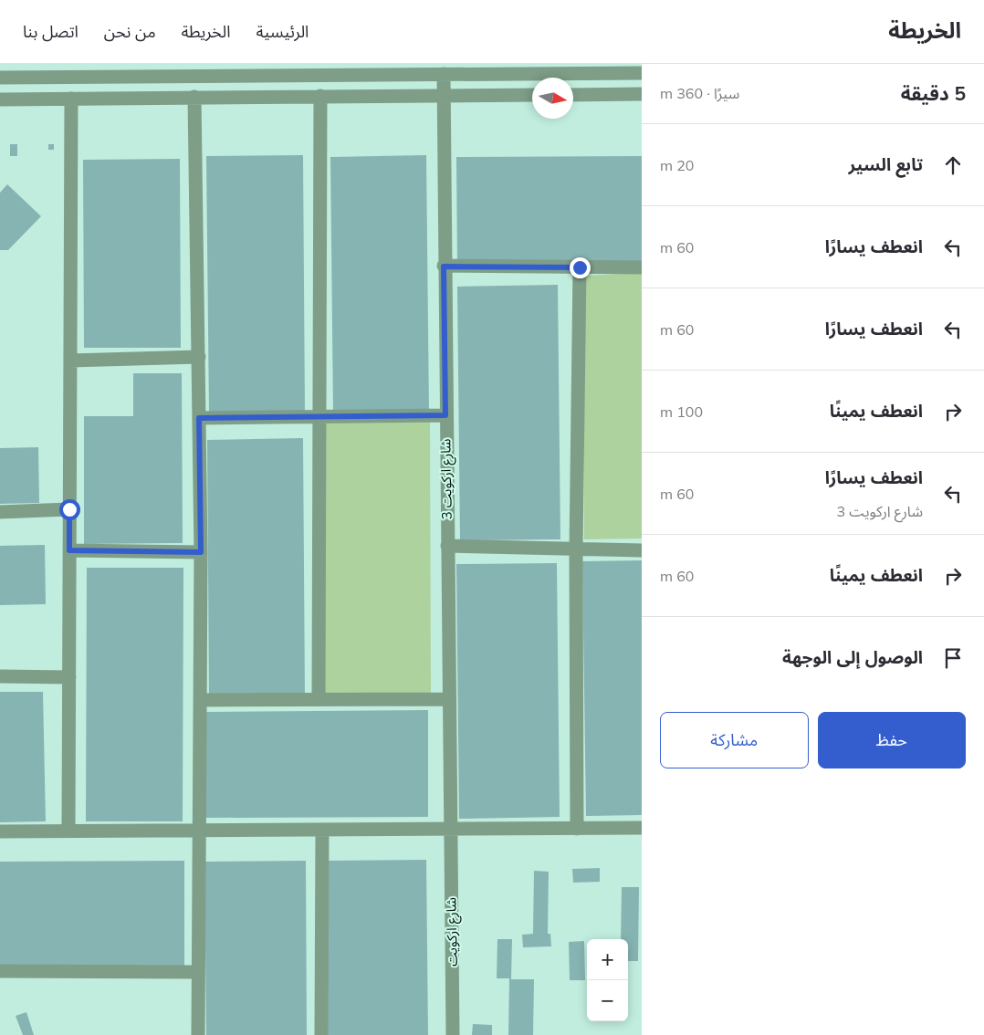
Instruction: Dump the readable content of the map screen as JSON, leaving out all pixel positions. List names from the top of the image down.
{
  "streets": {
    "street": ["شارع اركويت 3", "شارع اركويت"]
  },
  "crossings": [
    ["شارع اركويت 3", "شارع اركويت"]
  ],
  "north": "right",
  "page": {
    "header": "الخريطة",
    "nav": [
      "الرئيسية",
      "الخريطة",
      "من نحن",
      "اتصل بنا"
    ],
    "heading": ["5 دقيقة", "سيرًا · 360 m"],
    "list": [
      ["تابع السير", "20 m"],
      ["انعطف يسارًا", "60 m"],
      ["انعطف يسارًا", "60 m"],
      ["انعطف يمينًا", "100 m"],
      ["انعطف يسارًا", "شارع اركويت 3", "60 m"],
      ["انعطف يمينًا", "60 m"],
      "الوصول إلى الوجهة"
    ],
    "buttons": ["حفظ", "مشاركة"],
    "map_buttons": ["+", "−"]
  }
}
